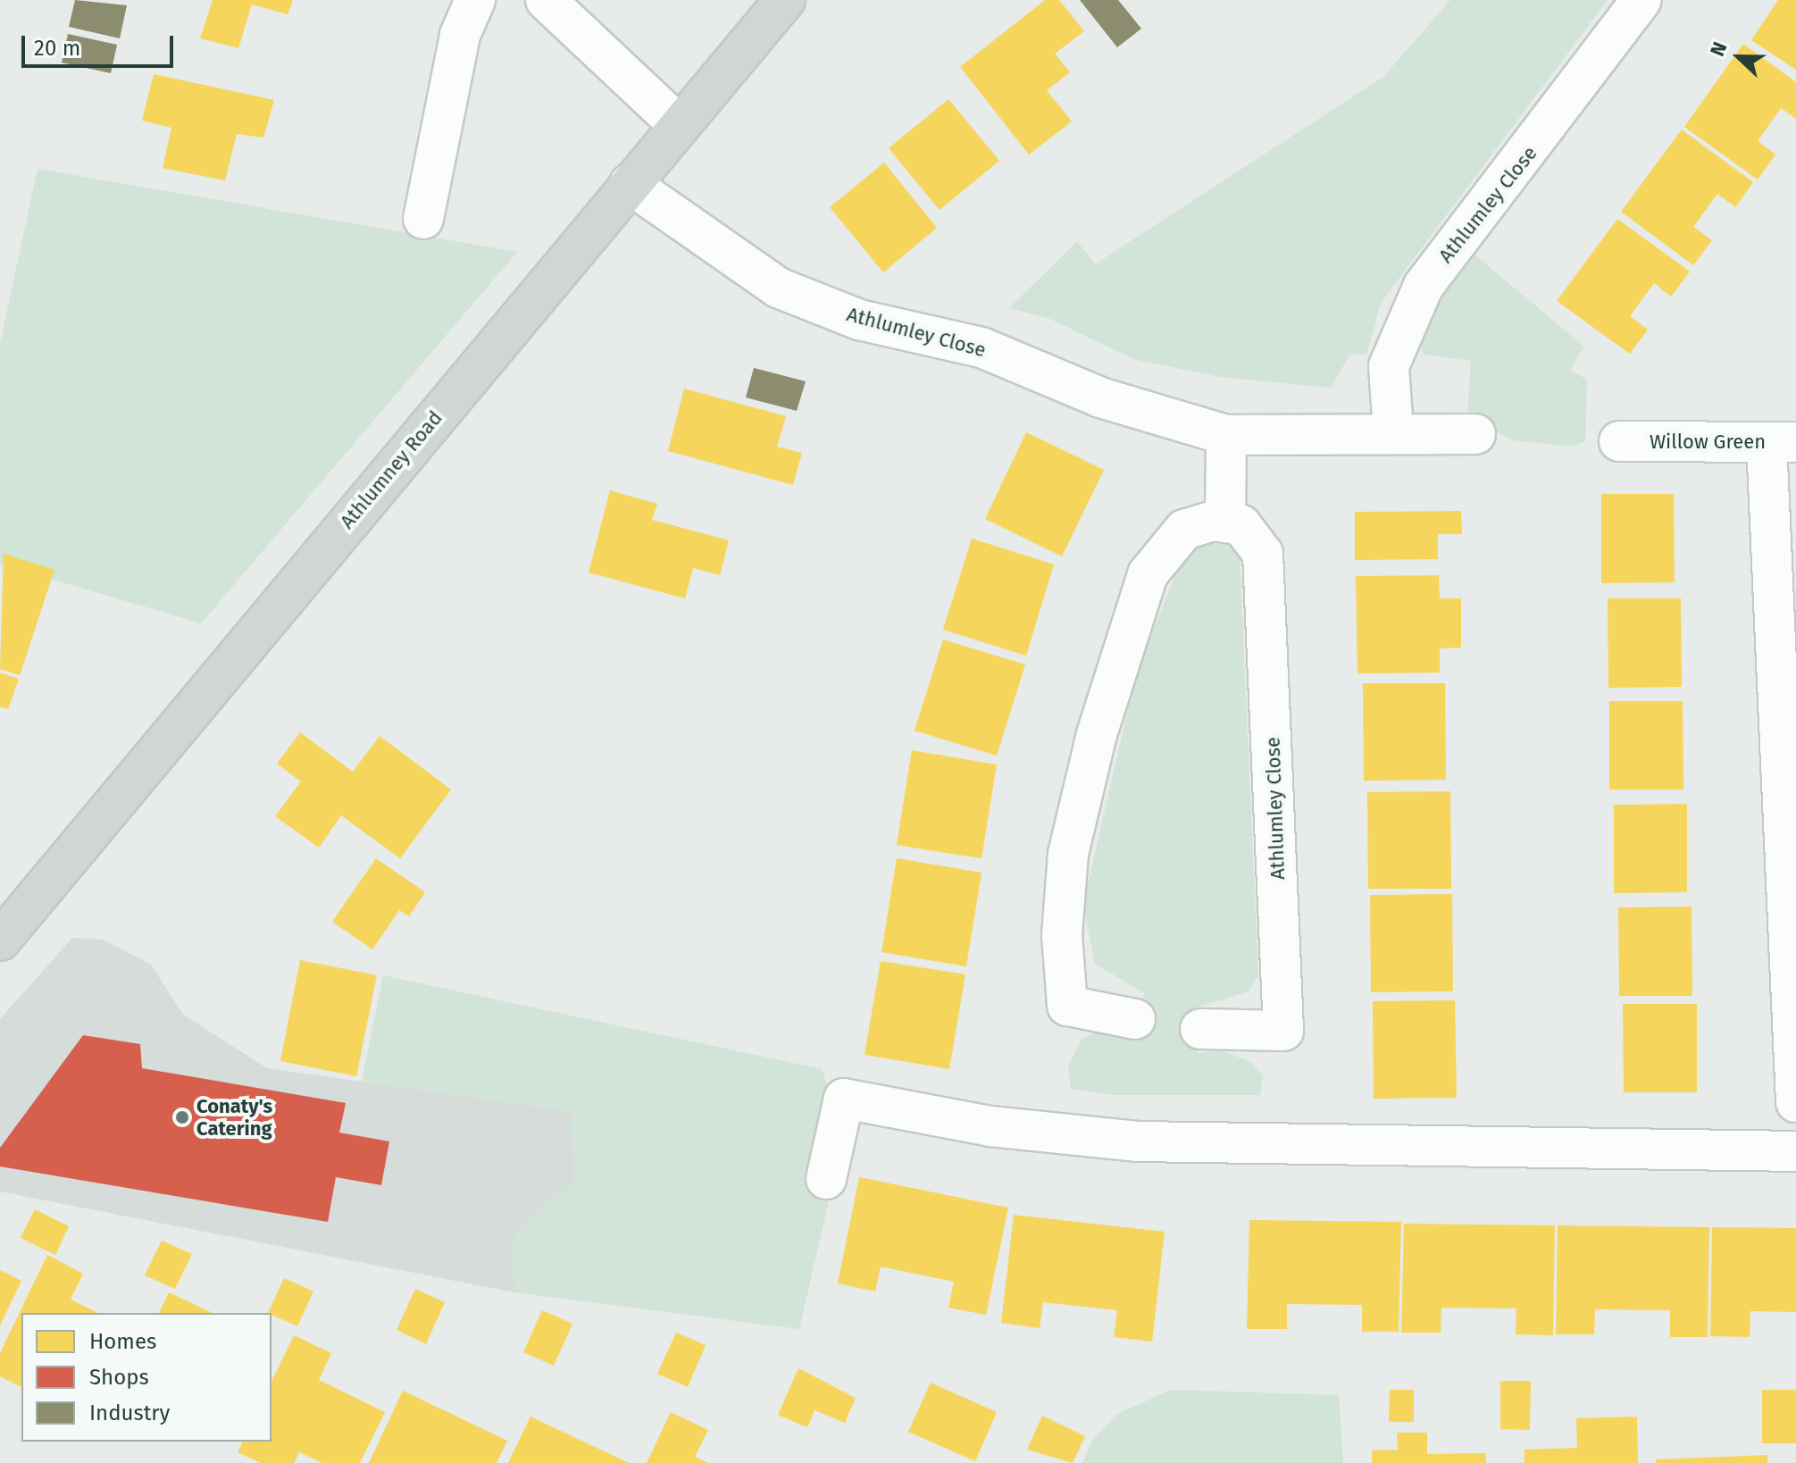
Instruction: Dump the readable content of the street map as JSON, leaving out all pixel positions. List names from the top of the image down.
{
  "streets": {
    "main road": ["Athlumney Road"],
    "street": ["Athlumley Close", "Willow Green"]
  },
  "crossings": [
    ["Athlumley Close", "Athlumney Road"]
  ],
  "places": ["Conaty's Catering"],
  "legend": ["Homes", "Shops", "Industry"],
  "scale_bar": "20 m",
  "north": "left"
}
